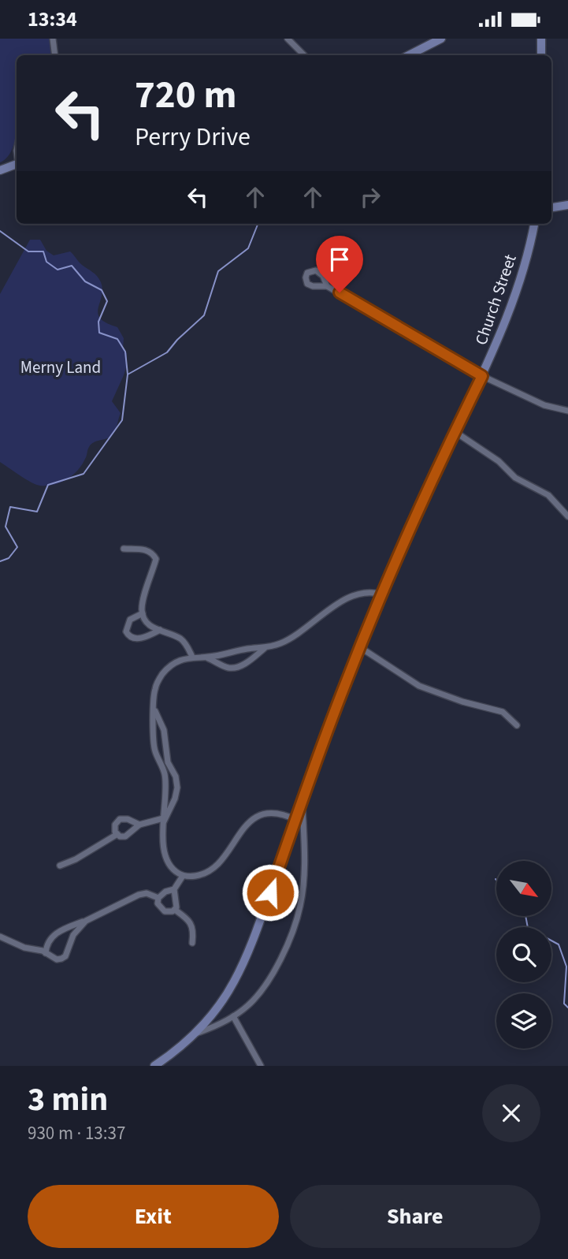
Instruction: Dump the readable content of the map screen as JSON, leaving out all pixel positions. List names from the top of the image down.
{
  "streets": {
    "main road": ["Church Street"]
  },
  "parks": ["Merny Land"],
  "north": "bottom right",
  "page": {
    "status": "13:34",
    "turn": ["720 m", "Perry Drive"],
    "heading": ["3 min", "930 m · 13:37"],
    "buttons": ["Exit", "Share"]
  }
}
